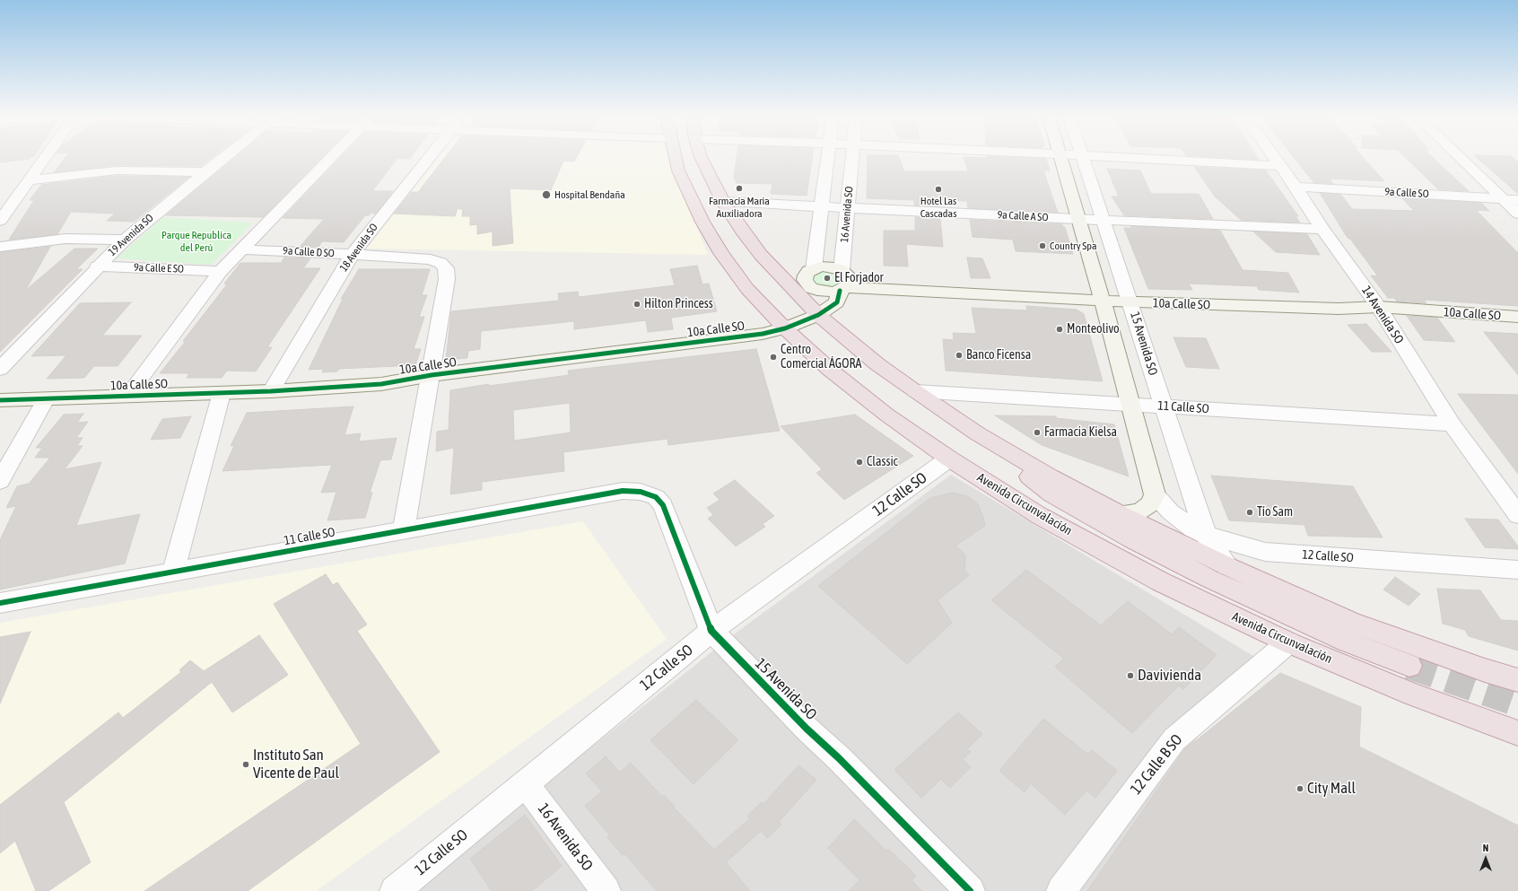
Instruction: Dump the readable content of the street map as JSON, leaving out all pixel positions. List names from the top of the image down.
{
  "streets": {
    "highway": ["Avenida Circunvalación"],
    "street": [
      "9a Calle SO",
      "16 Avenida SO",
      "9a Calle A SO",
      "19 Avenida SO",
      "18 Avenida SO",
      "9a Calle D SO",
      "9a Calle E SO",
      "10a Calle SO",
      "14 Avenida SO",
      "15 Avenida SO",
      "11 Calle SO",
      "12 Calle SO",
      "12 Calle B SO"
    ]
  },
  "crossings": [
    ["9a Calle SO", "14 Avenida SO"],
    ["16 Avenida SO", "9a Calle A SO"],
    ["16 Avenida SO", "12 Calle SO"],
    ["9a Calle A SO", "14 Avenida SO"],
    ["9a Calle A SO", "15 Avenida SO"],
    ["19 Avenida SO", "9a Calle E SO"],
    ["18 Avenida SO", "9a Calle D SO"],
    ["18 Avenida SO", "10a Calle SO"],
    ["9a Calle D SO", "10a Calle SO"],
    ["10a Calle SO", "14 Avenida SO"],
    ["10a Calle SO", "15 Avenida SO"],
    ["10a Calle SO", "Avenida Circunvalación"],
    ["14 Avenida SO", "11 Calle SO"],
    ["15 Avenida SO", "11 Calle SO"],
    ["15 Avenida SO", "12 Calle SO"],
    ["12 Calle SO", "Avenida Circunvalación"],
    ["Avenida Circunvalación", "12 Calle B SO"]
  ],
  "parks": ["Parque Republica del Perú"],
  "places": [
    "Farmacia Maria Auxiliadora",
    "Hotel Las Cascadas",
    "Hospital Bendaña",
    "Country Spa",
    "El Forjador",
    "Hilton Princess",
    "Monteolivo",
    "Banco Ficensa",
    "Centro Comercial ÁGORA",
    "Farmacia Kielsa",
    "Classic",
    "Tío Sam",
    "Davivienda",
    "Instituto San Vicente de Paul",
    "City Mall"
  ],
  "north": "top"
}
